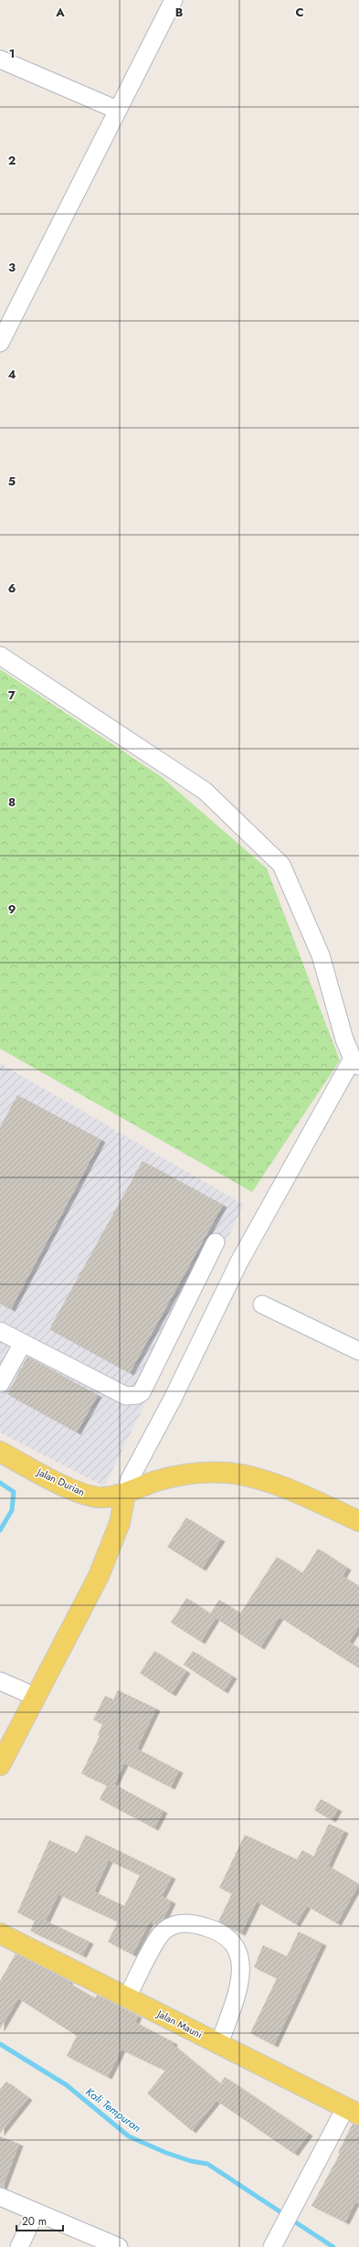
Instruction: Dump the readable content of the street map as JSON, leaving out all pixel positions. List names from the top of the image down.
{
  "streets": {
    "main road": ["Jalan Durian", "Jalan Mauni"]
  },
  "water": ["Kali Tempuran"],
  "scale_bar": "20 m",
  "grid": {
    "columns": ["A", "B", "C"],
    "rows": [
      "1",
      "2",
      "3",
      "4",
      "5",
      "6",
      "7",
      "8",
      "9"
    ]
  }
}
